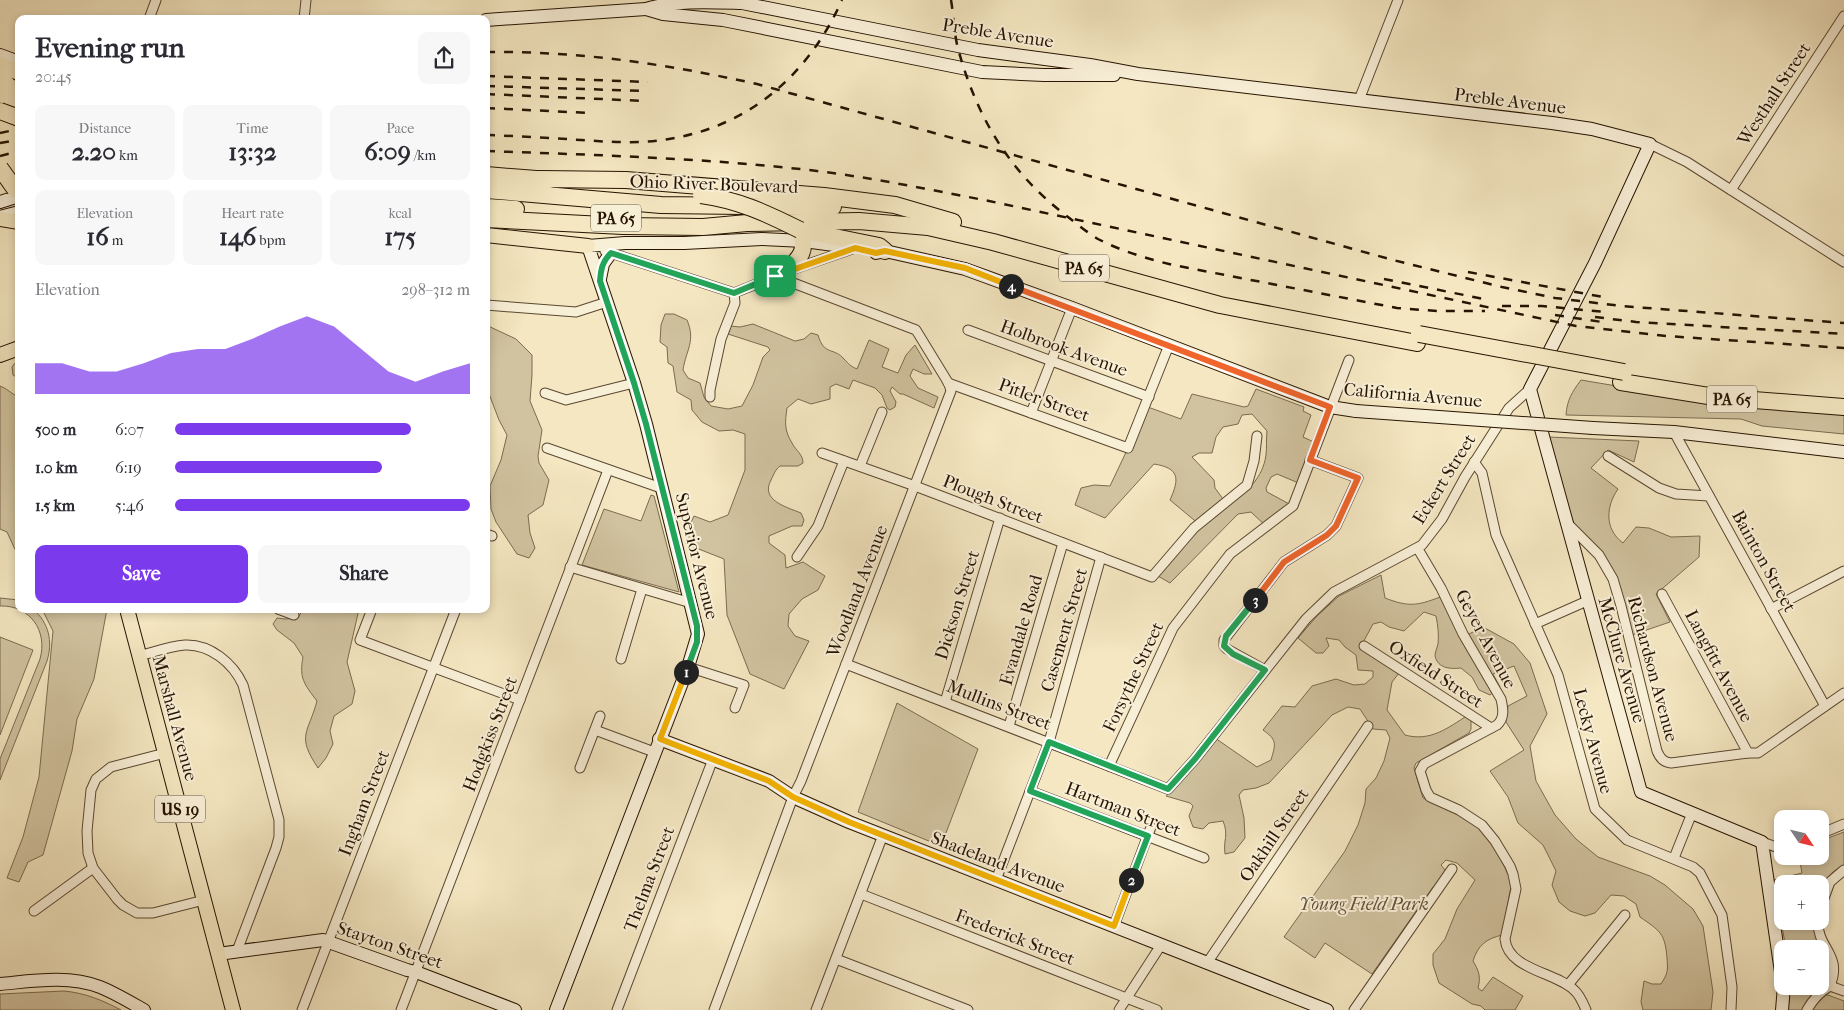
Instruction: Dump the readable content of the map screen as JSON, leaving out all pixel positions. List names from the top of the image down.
{
  "streets": {
    "highway": ["Ohio River Boulevard", "PA 65"],
    "main road": ["Marshall Avenue", "US 19"],
    "street": [
      "Preble Avenue",
      "Westhall Street",
      "Holbrook Avenue",
      "California Avenue",
      "Pitler Street",
      "Eckert Street",
      "Plough Street",
      "Superior Avenue",
      "Bainton Street",
      "Woodland Avenue",
      "Dickson Street",
      "Evandale Road",
      "Casement Street",
      "Geyer Avenue",
      "McClure Avenue",
      "Langfitt Avenue",
      "Richardson Avenue",
      "Oxfield Street",
      "Forsythe Street",
      "Mullins Street",
      "Hodgkiss Street",
      "Lecky Avenue",
      "Ingham Street",
      "Hartman Street",
      "Oakhill Street",
      "Shadeland Avenue",
      "Thelma Street",
      "Frederick Street",
      "Stayton Street"
    ]
  },
  "crossings": [
    ["Preble Avenue", "Westhall Street"],
    ["Preble Avenue", "Eckert Street"],
    ["Ohio River Boulevard", "PA 65"],
    ["Holbrook Avenue", "Pitler Street"],
    ["California Avenue", "Superior Avenue"],
    ["California Avenue", "Bainton Street"],
    ["California Avenue", "Forsythe Street"],
    ["Pitler Street", "Woodland Avenue"],
    ["Eckert Street", "Geyer Avenue"],
    ["Eckert Street", "McClure Avenue"],
    ["Eckert Street", "Mullins Street"],
    ["Eckert Street", "Lecky Avenue"],
    ["Plough Street", "Woodland Avenue"],
    ["Plough Street", "Dickson Street"],
    ["Plough Street", "Evandale Road"],
    ["Plough Street", "Casement Street"],
    ["Superior Avenue", "Shadeland Avenue"],
    ["Bainton Street", "Richardson Avenue"],
    ["Woodland Avenue", "Mullins Street"],
    ["Woodland Avenue", "Shadeland Avenue"],
    ["Dickson Street", "Mullins Street"],
    ["Evandale Road", "Mullins Street"],
    ["Casement Street", "Mullins Street"],
    ["Casement Street", "Hartman Street"],
    ["Casement Street", "Shadeland Avenue"],
    ["Geyer Avenue", "Oxfield Street"],
    ["McClure Avenue", "Richardson Avenue"],
    ["Langfitt Avenue", "Richardson Avenue"],
    ["Forsythe Street", "Mullins Street"],
    ["Marshall Avenue", "Stayton Street"],
    ["Hodgkiss Street", "Stayton Street"],
    ["Ingham Street", "Stayton Street"],
    ["Oakhill Street", "Shadeland Avenue"],
    ["Shadeland Avenue", "Thelma Street"]
  ],
  "parks": ["Young Field Park"],
  "north": "bottom right",
  "page": {
    "heading": ["Evening run", "20:45"],
    "stats": [
      ["Distance", "2.20 km"],
      ["Time", "13:32"],
      ["Pace", "6:09 /km"],
      ["Elevation", "16 m"],
      ["Heart rate", "146 bpm"],
      ["kcal", "175"]
    ],
    "chart": ["Elevation", "298–312 m"],
    "pins": [
      "4",
      "3",
      "1",
      "2"
    ],
    "list": [
      {
        "name": "500 m",
        "note": "6:07"
      },
      {
        "name": "1.0 km",
        "note": "6:19"
      },
      {
        "name": "1.5 km",
        "note": "5:46"
      }
    ],
    "buttons": ["Save", "Share"],
    "map_buttons": ["+", "−"]
  }
}
